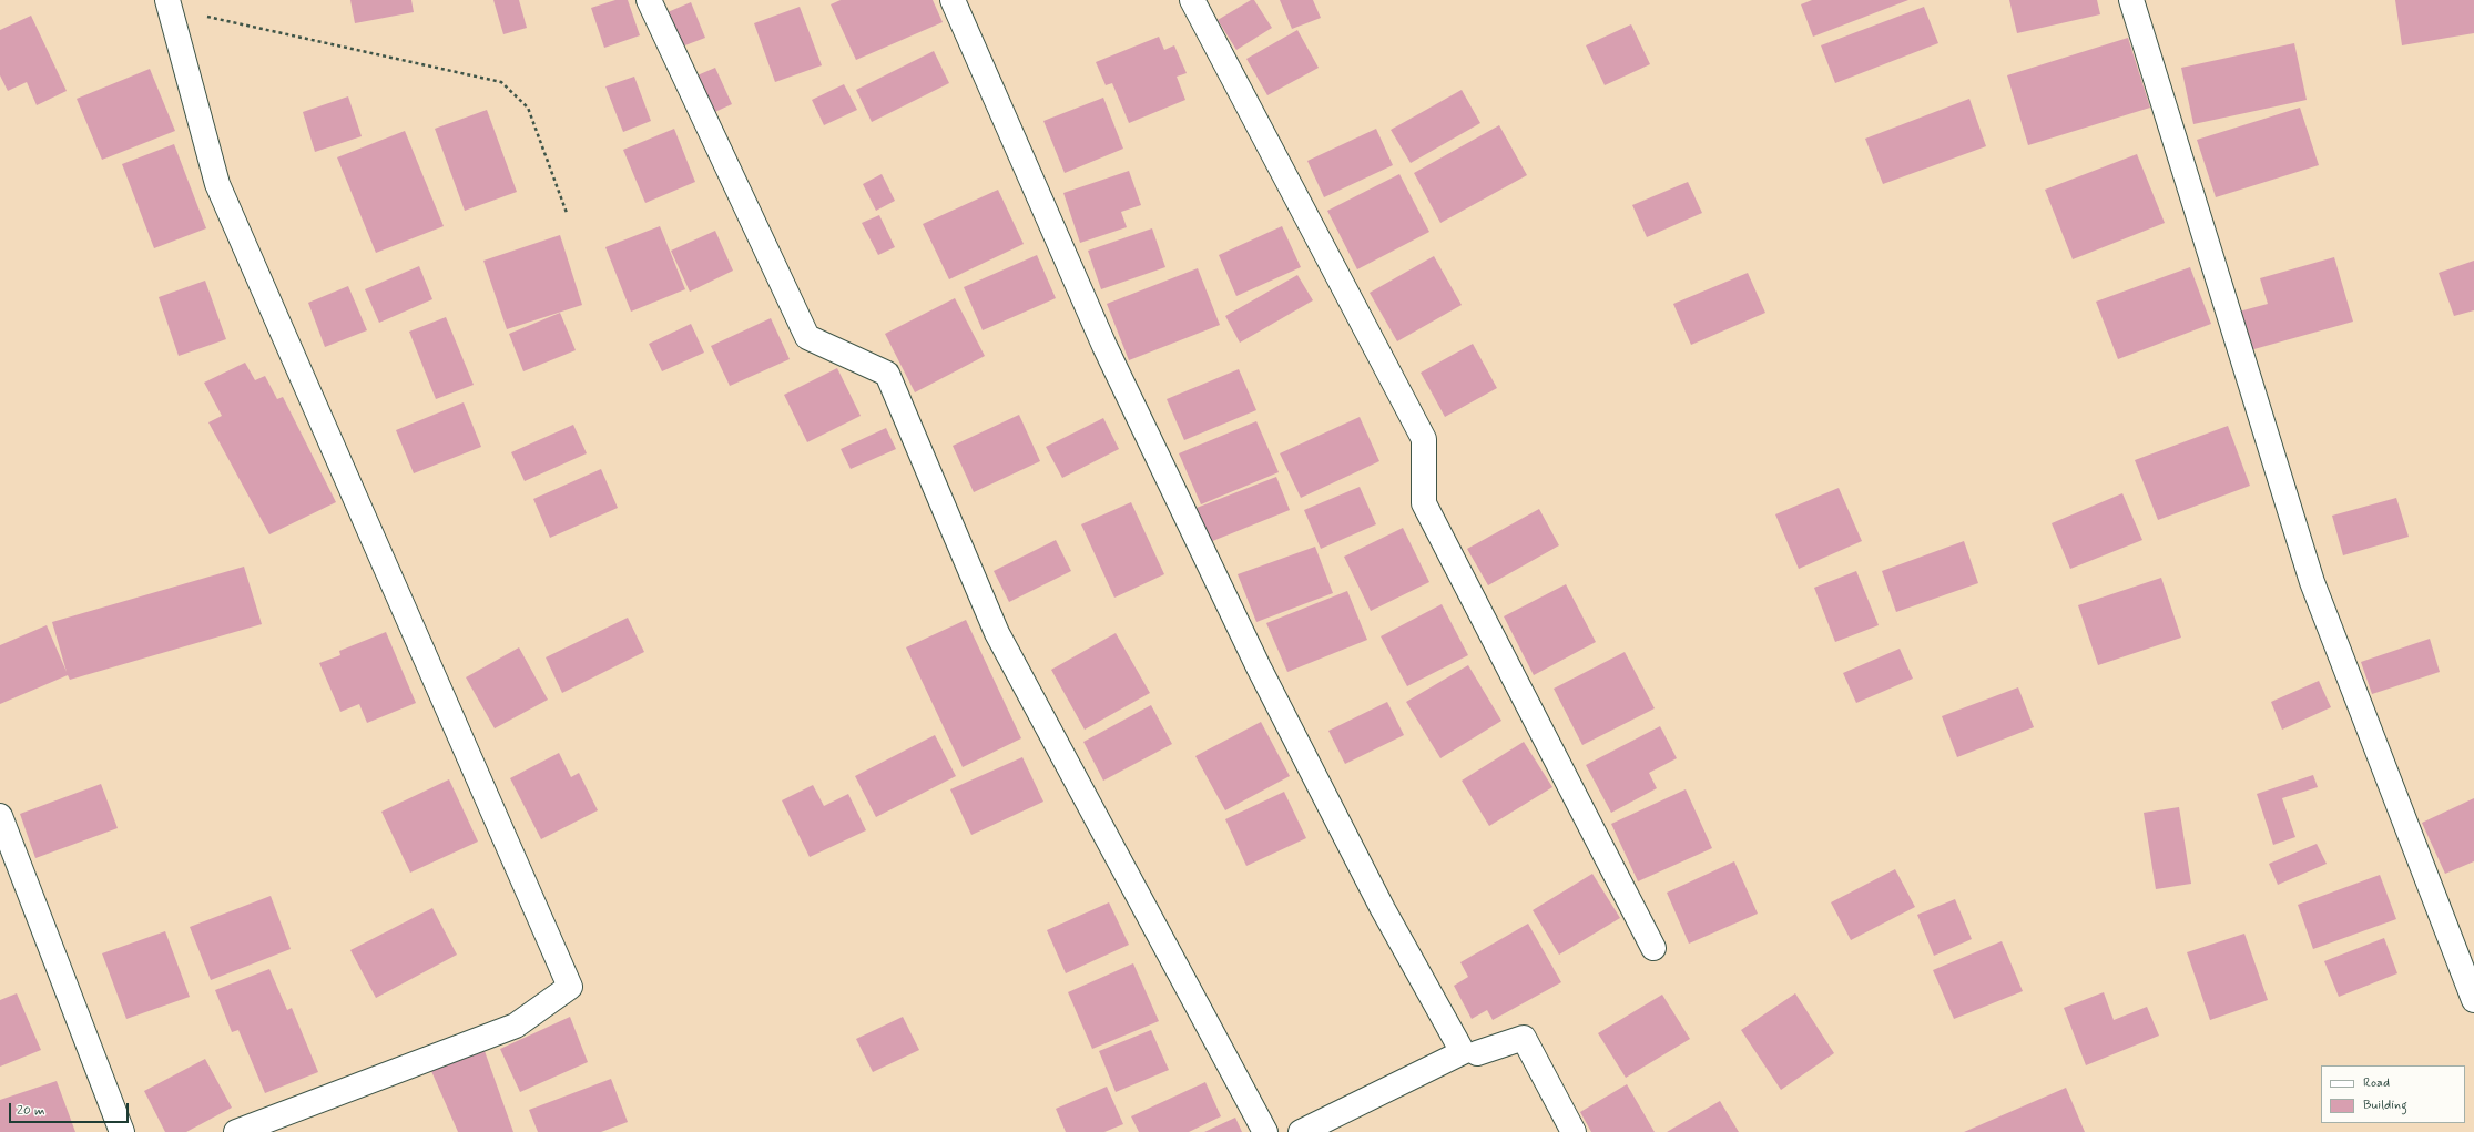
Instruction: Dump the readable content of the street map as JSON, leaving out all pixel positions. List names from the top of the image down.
{
  "legend": ["Road", "Building"],
  "scale_bar": "20 m"
}
